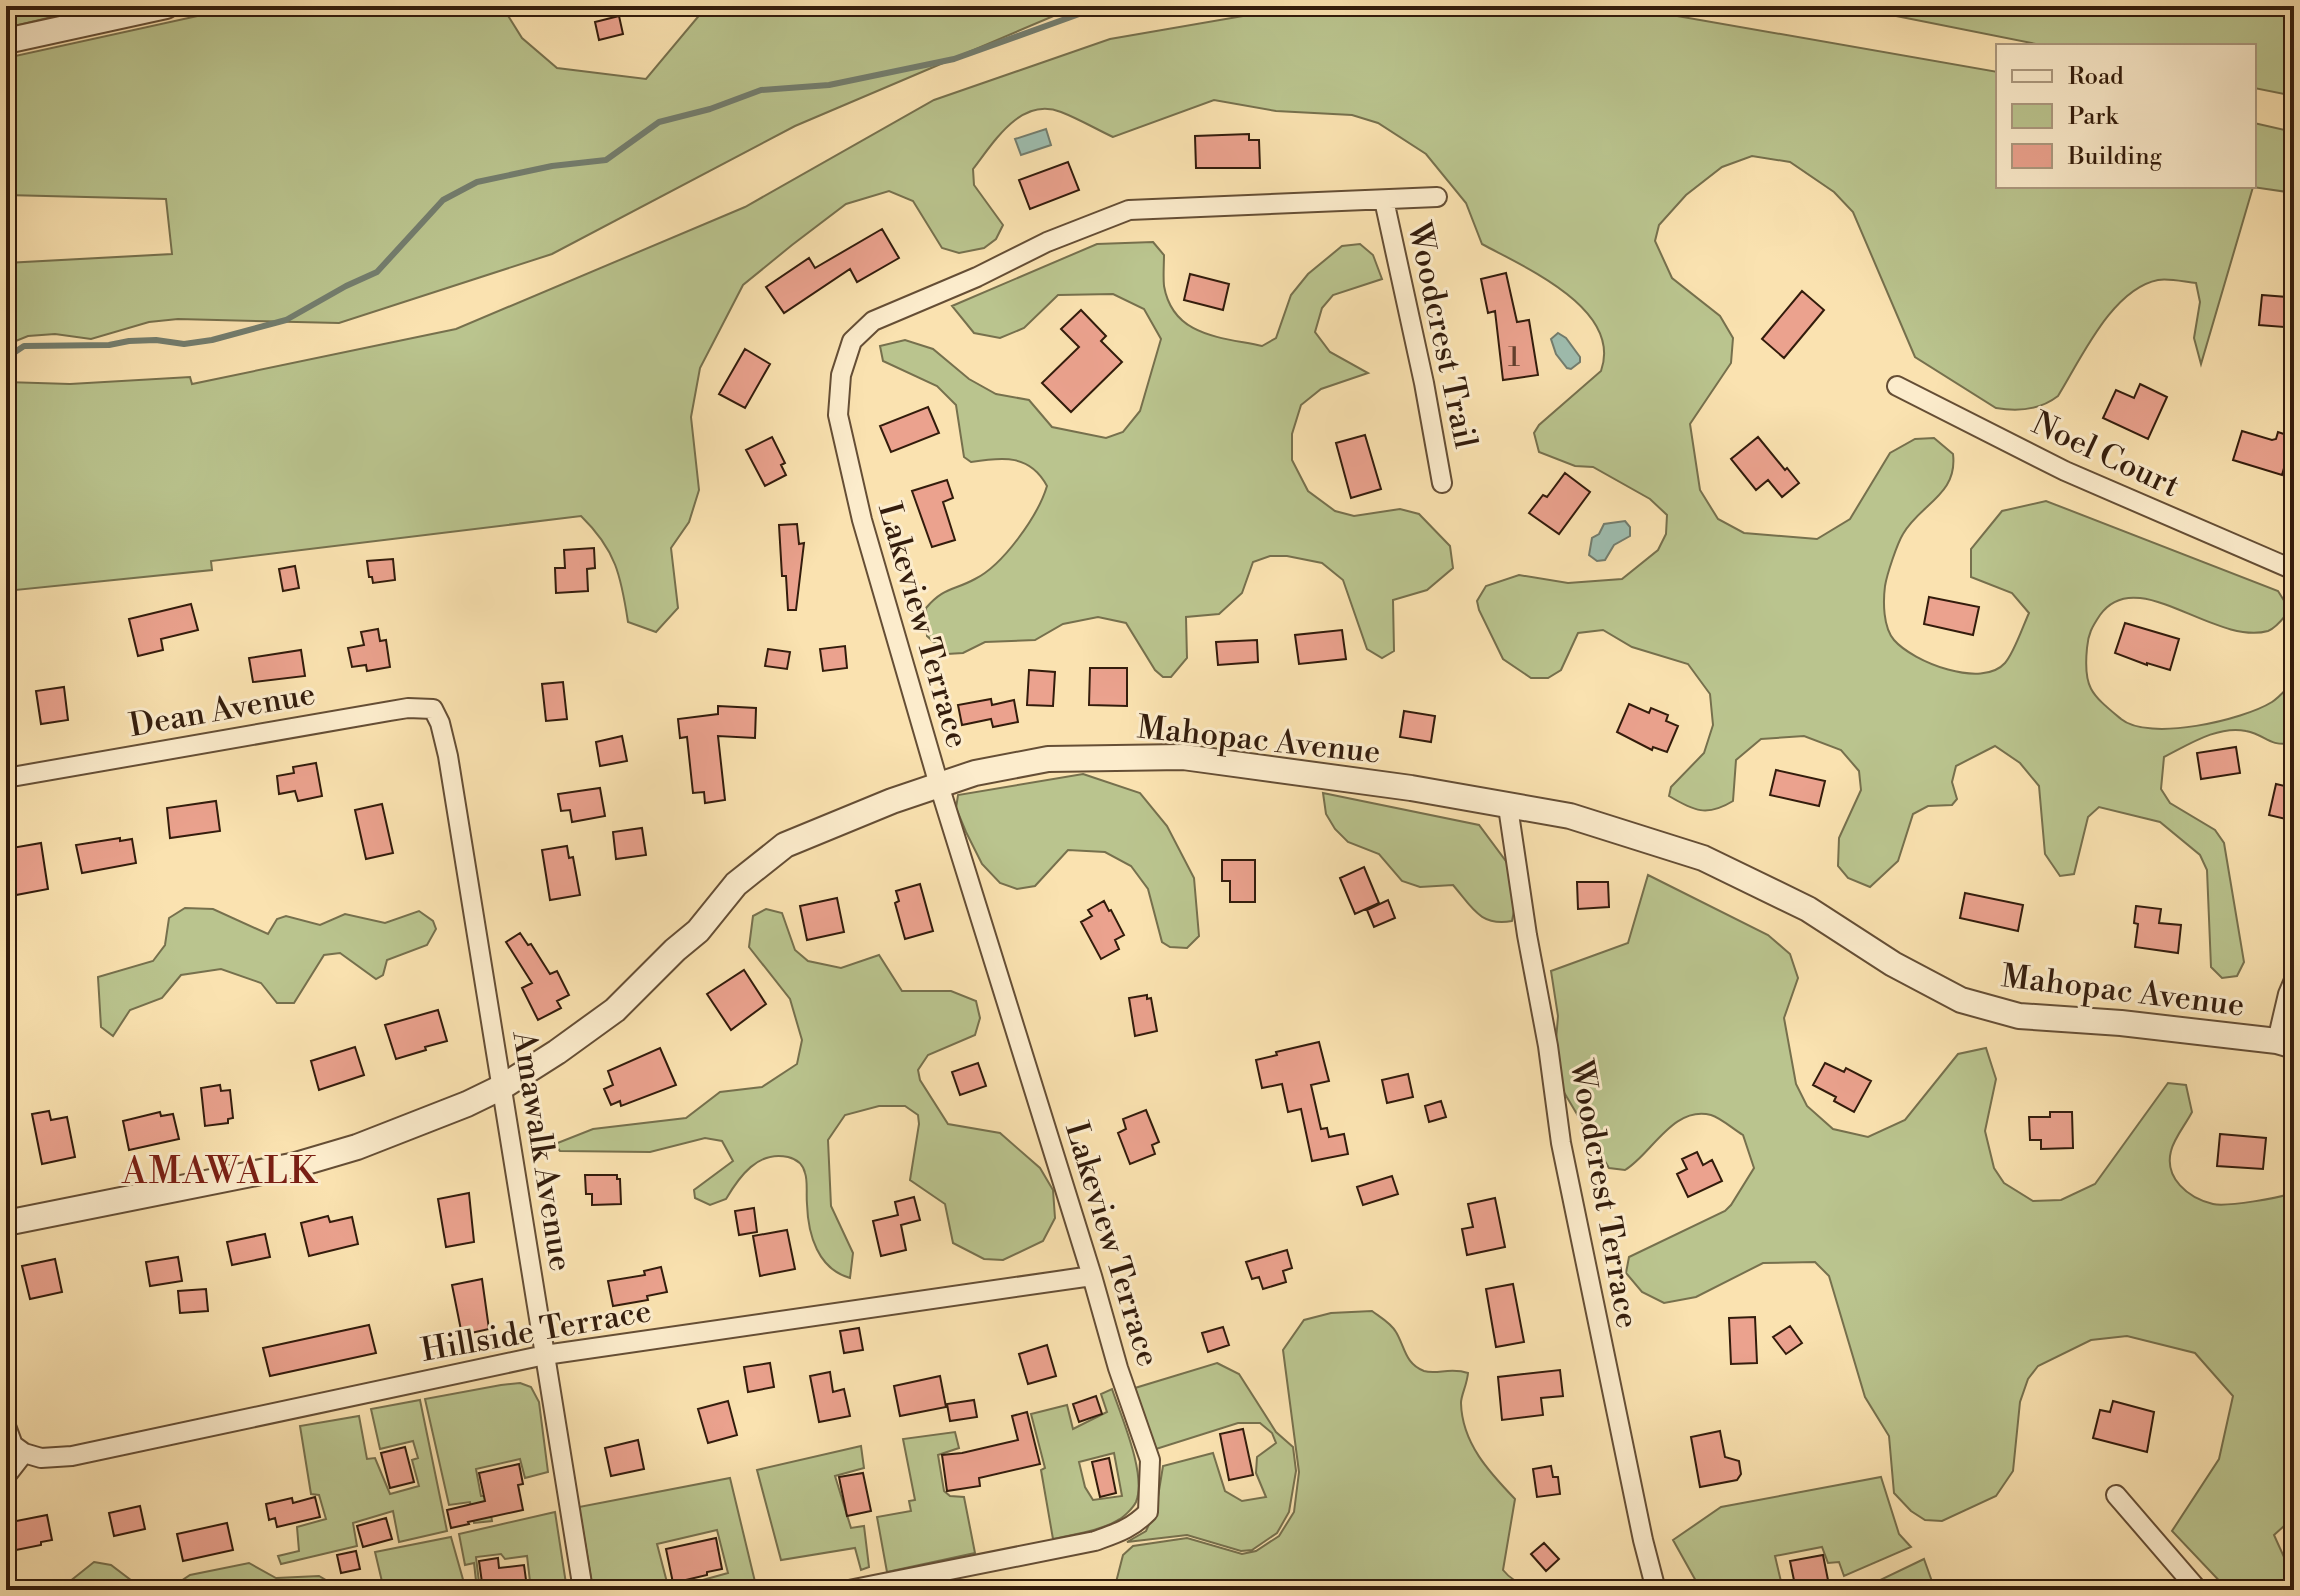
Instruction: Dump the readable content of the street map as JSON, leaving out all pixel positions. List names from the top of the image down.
{
  "streets": {
    "street": [
      "Woodcrest Trail",
      "Noel Court",
      "Lakeview Terrace",
      "Dean Avenue",
      "Mahopac Avenue",
      "Amawalk Avenue",
      "Woodcrest Terrace",
      "Hillside Terrace"
    ]
  },
  "crossings": [
    ["Woodcrest Trail", "Lakeview Terrace"],
    ["Lakeview Terrace", "Mahopac Avenue"],
    ["Lakeview Terrace", "Hillside Terrace"],
    ["Dean Avenue", "Amawalk Avenue"],
    ["Mahopac Avenue", "Amawalk Avenue"],
    ["Mahopac Avenue", "Woodcrest Terrace"],
    ["Amawalk Avenue", "Hillside Terrace"]
  ],
  "districts": ["AMAWALK"],
  "house_numbers": ["1"],
  "legend": ["Road", "Park", "Building"]
}
